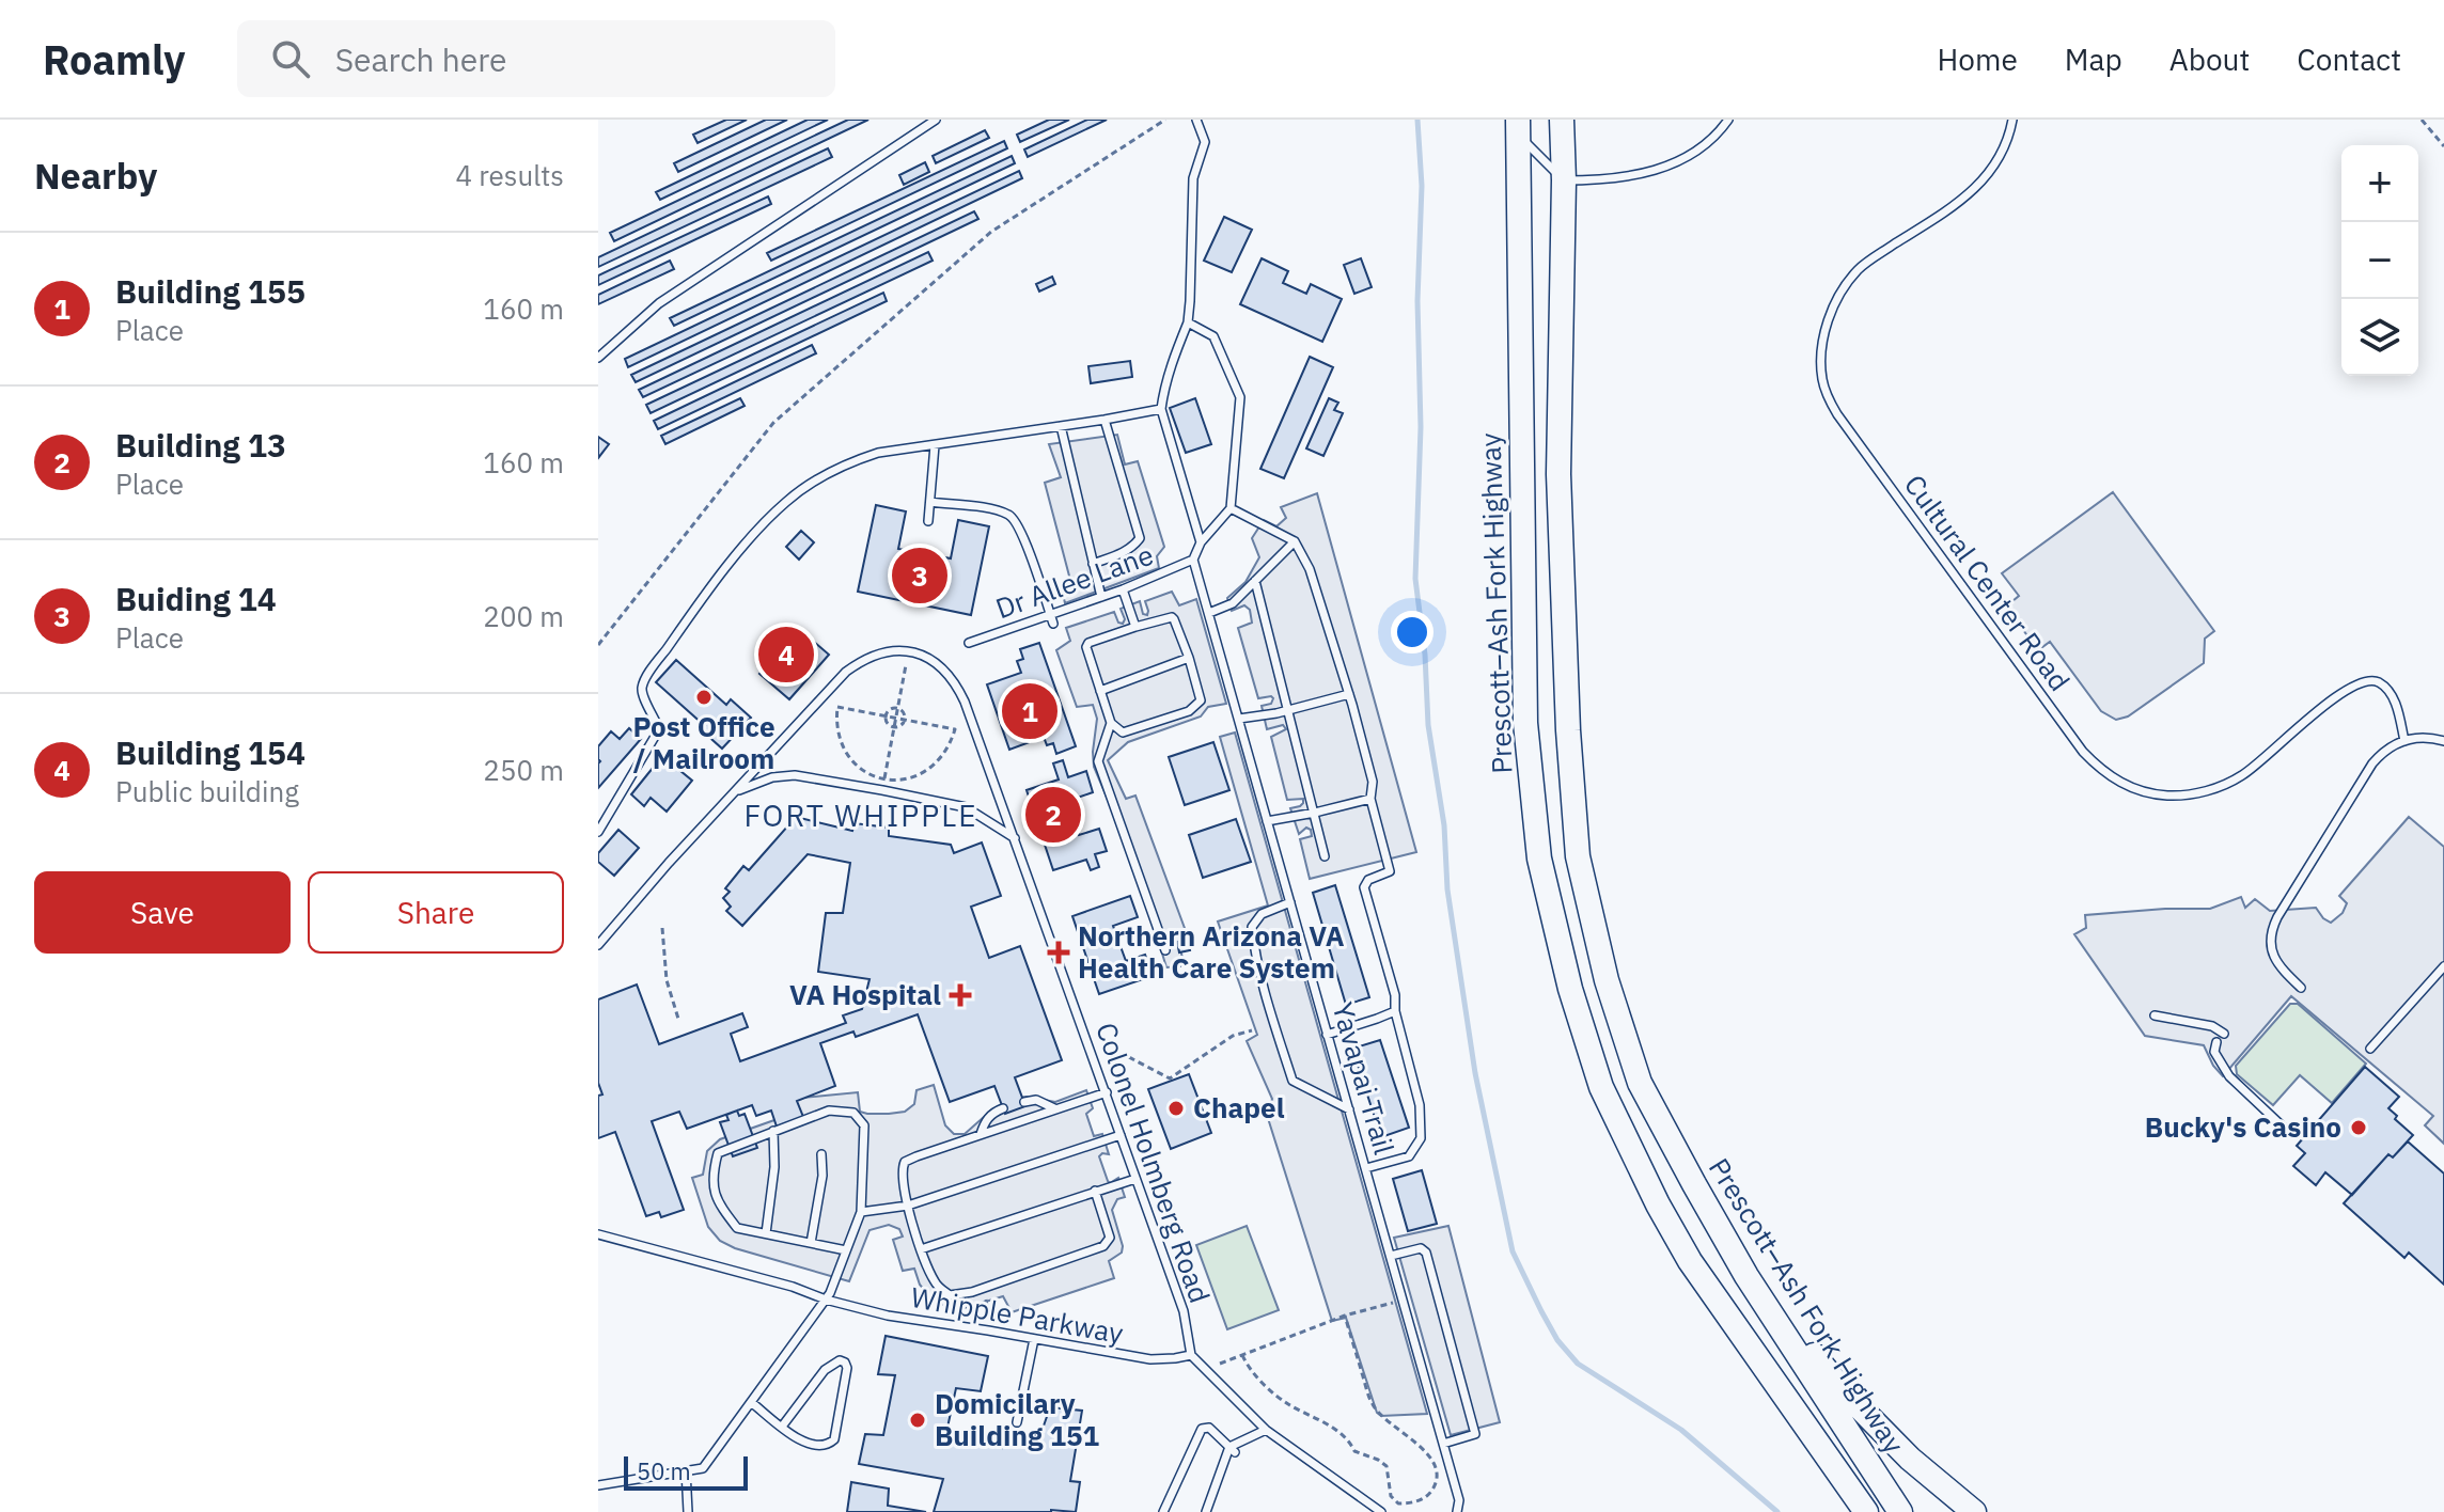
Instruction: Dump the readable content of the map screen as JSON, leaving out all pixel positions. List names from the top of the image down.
{
  "streets": {
    "main road": ["Prescott–Ash Fork Highway"],
    "lane": [
      "Dr Allee Lane",
      "Cultural Center Road",
      "Yavapai Trail",
      "Colonel Holmberg Road",
      "Whipple Parkway"
    ]
  },
  "crossings": [
    ["Dr Allee Lane", "Yavapai Trail"],
    ["Colonel Holmberg Road", "Whipple Parkway"]
  ],
  "districts": ["FORT WHIPPLE"],
  "places": {
    "other": [
      "Post Office / Mailroom",
      "Chapel",
      "Bucky's Casino",
      "Domicilary Building 151"
    ],
    "health": ["Northern Arizona VA Health Care System", "VA Hospital"]
  },
  "scale_bar": "50 m",
  "page": {
    "header": "Roamly",
    "search": "Search here",
    "nav": [
      "Home",
      "Map",
      "About",
      "Contact"
    ],
    "heading": ["Nearby", "4 results"],
    "map_buttons": ["+", "−"],
    "list": [
      {
        "mark": "1",
        "name": "Building 155",
        "note": "Place",
        "value": "160 m"
      },
      {
        "mark": "2",
        "name": "Building 13",
        "note": "Place",
        "value": "160 m"
      },
      {
        "mark": "3",
        "name": "Buiding 14",
        "note": "Place",
        "value": "200 m"
      },
      {
        "mark": "4",
        "name": "Building 154",
        "note": "Public building",
        "value": "250 m"
      }
    ],
    "pins": [
      "3",
      "4",
      "1",
      "2"
    ],
    "buttons": ["Save", "Share"],
    "scale": "50 m"
  }
}
